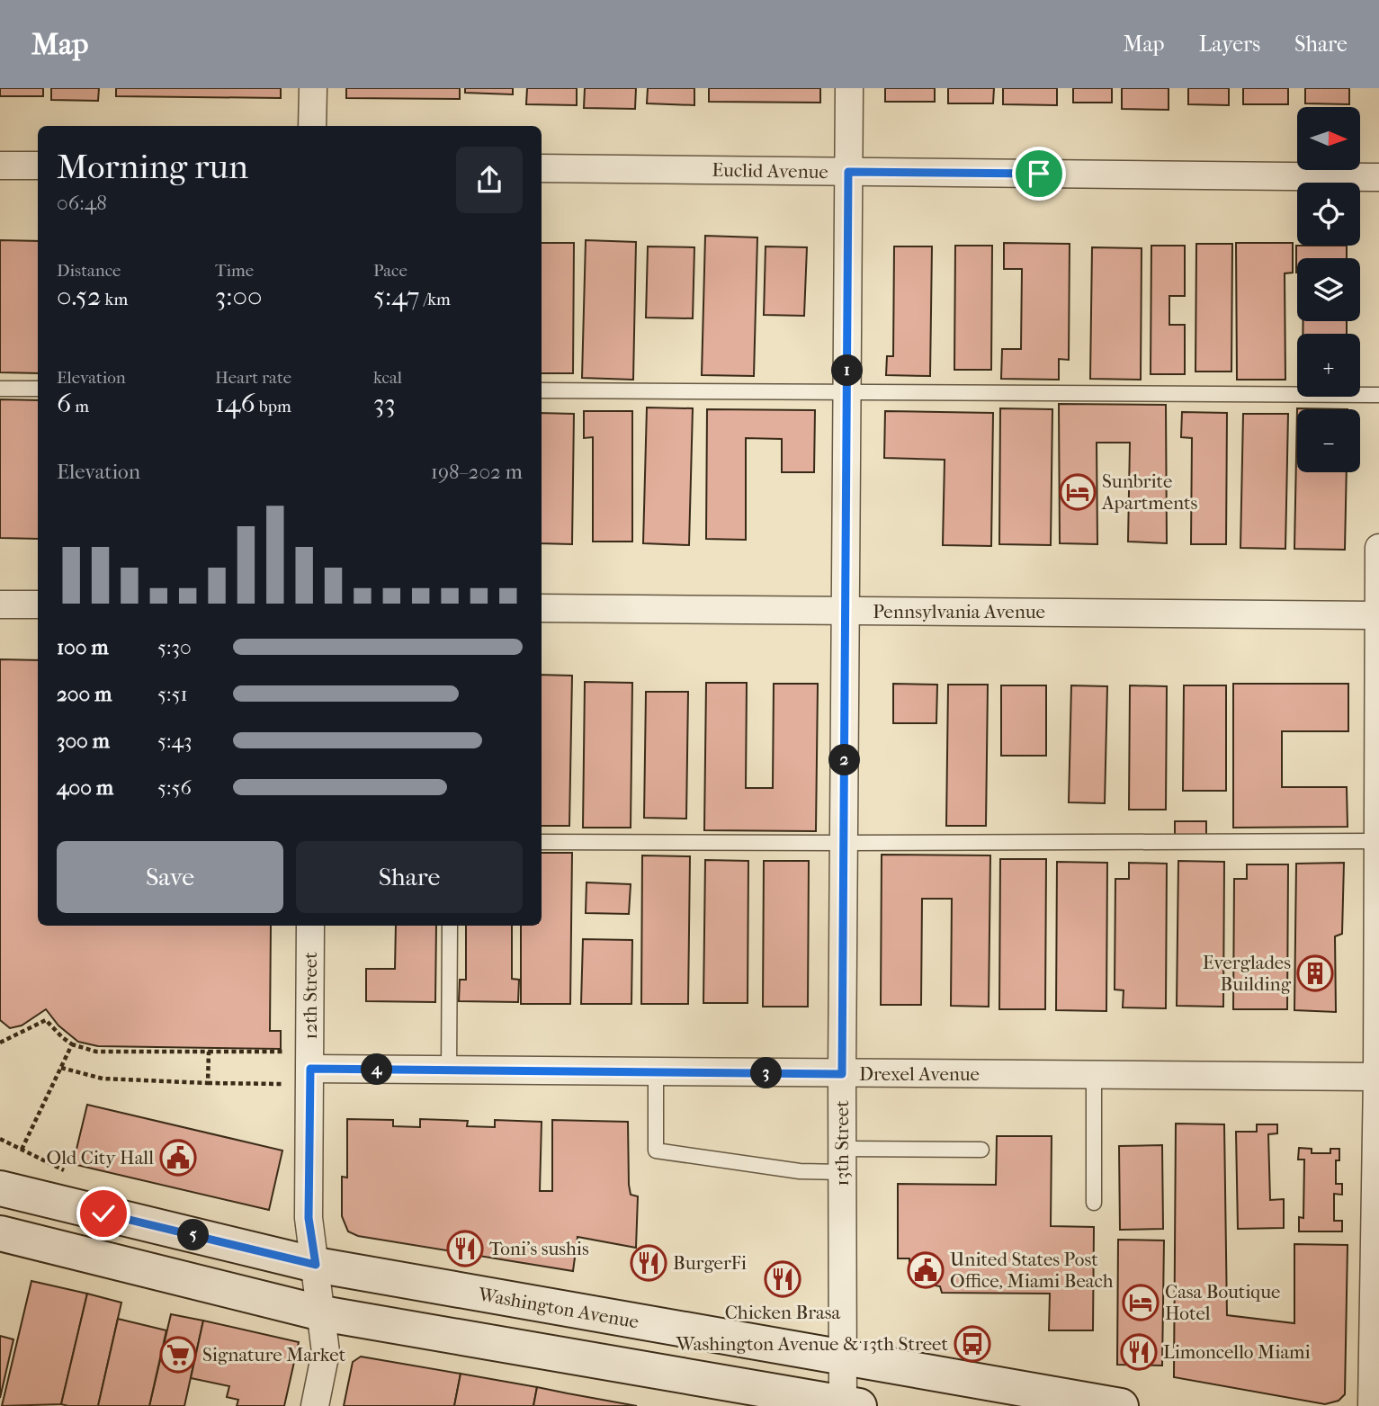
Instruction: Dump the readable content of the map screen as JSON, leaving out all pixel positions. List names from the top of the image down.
{
  "streets": {
    "main road": ["Washington Avenue"],
    "street": [
      "Euclid Avenue",
      "Pennsylvania Avenue",
      "12th Street",
      "Drexel Avenue",
      "13th Street"
    ]
  },
  "crossings": [
    ["Euclid Avenue", "13th Street"],
    ["Pennsylvania Avenue", "13th Street"],
    ["12th Street", "Drexel Avenue"],
    ["12th Street", "Washington Avenue"],
    ["Drexel Avenue", "13th Street"],
    ["13th Street", "Washington Avenue"]
  ],
  "places": {
    "hotel": ["Sunbrite Apartments", "Casa Boutique Hotel"],
    "building": ["Everglades Building"],
    "public building": ["Old City Hall", "United States Post Office, Miami Beach"],
    "restaurant": [
      "Toni’s sushis",
      "BurgerFi",
      "Chicken Brasa",
      "Limoncello Miami"
    ],
    "bus stop": ["Washington Avenue & 13th Street"],
    "supermarket": ["Signature Market"]
  },
  "north": "right",
  "page": {
    "header": "Map",
    "nav": ["Map", "Layers", "Share"],
    "map_buttons": ["+", "−"],
    "heading": ["Morning run", "06:48"],
    "stats": [
      ["Distance", "0.52 km"],
      ["Time", "3:00"],
      ["Pace", "5:47 /km"],
      ["Elevation", "6 m"],
      ["Heart rate", "146 bpm"],
      ["kcal", "33"]
    ],
    "pins": [
      "1",
      "2",
      "4",
      "3",
      "5"
    ],
    "chart": ["Elevation", "198–202 m"],
    "list": [
      {
        "name": "100 m",
        "note": "5:30"
      },
      {
        "name": "200 m",
        "note": "5:51"
      },
      {
        "name": "300 m",
        "note": "5:43"
      },
      {
        "name": "400 m",
        "note": "5:56"
      }
    ],
    "buttons": ["Save", "Share"]
  }
}
